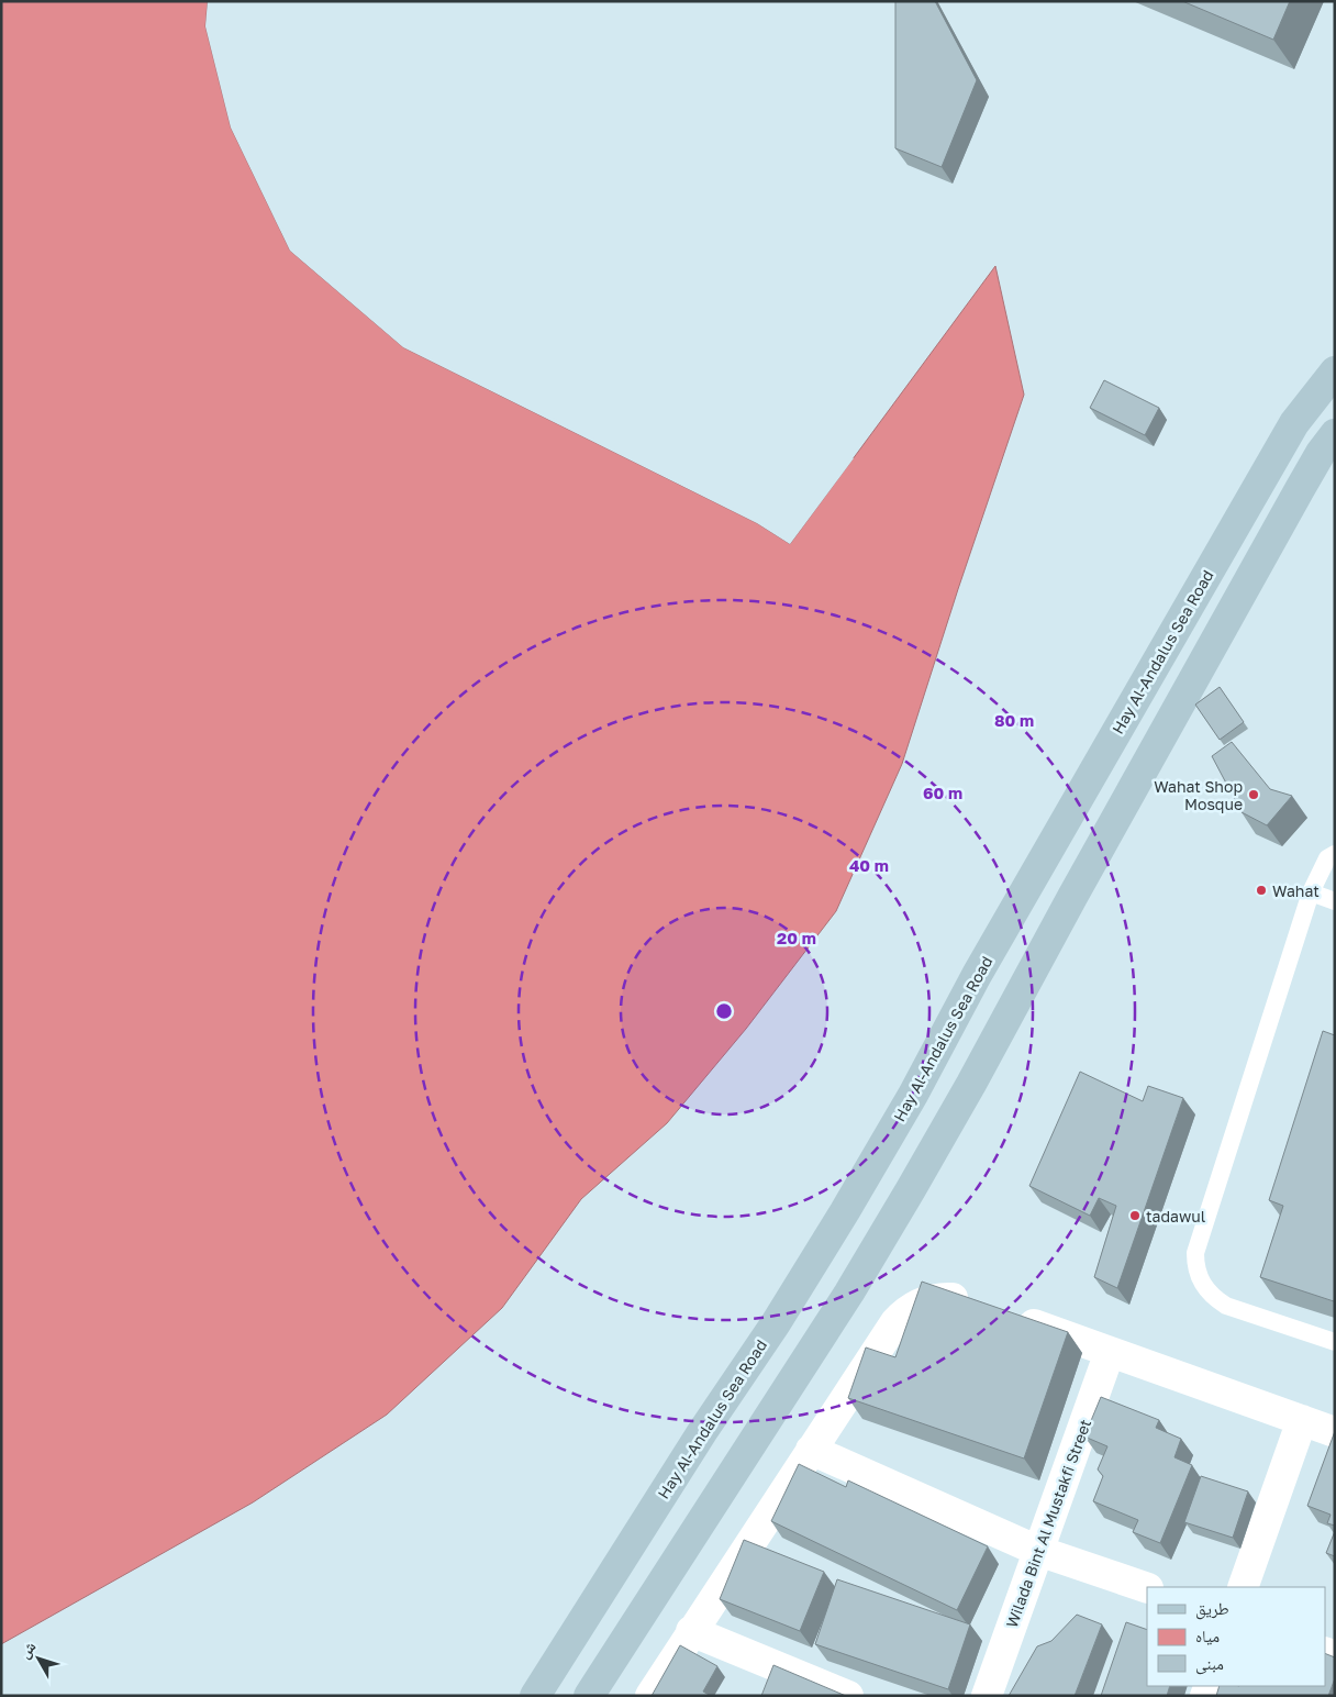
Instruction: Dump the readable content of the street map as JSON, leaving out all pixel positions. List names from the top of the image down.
{
  "streets": {
    "street": ["Hay Al-Andalus Sea Road", "Wilada Bint Al Mustakfi Street"]
  },
  "places": ["Wahat Shop Mosque", "Wahat", "tadawul"],
  "legend": ["طريق", "مياه", "مبنى"],
  "north": "top left",
  "rings": [
    "80 m",
    "60 m",
    "40 m",
    "20 m"
  ]
}
